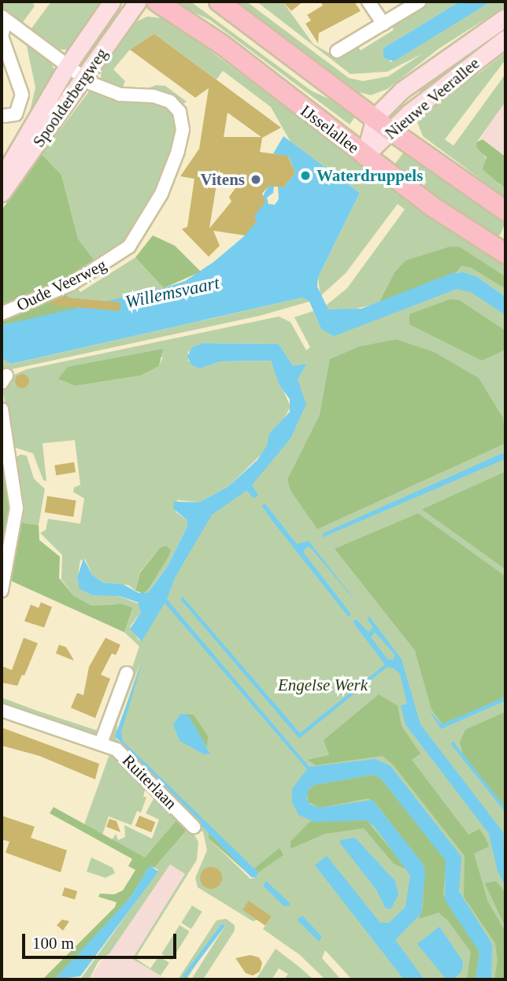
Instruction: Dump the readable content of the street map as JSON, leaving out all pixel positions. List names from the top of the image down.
{
  "streets": {
    "main road": ["Spoolderbergweg", "Nieuwe Veerallee", "IJsselallee"],
    "street": ["Oude Veerweg", "Ruiterlaan"]
  },
  "crossings": [
    ["Spoolderbergweg", "Oude Veerweg"],
    ["Nieuwe Veerallee", "IJsselallee"]
  ],
  "water": ["Willemsvaart"],
  "parks": ["Engelse Werk"],
  "places": ["Waterdruppels", "Vitens"],
  "scale_bar": "100 m"
}
